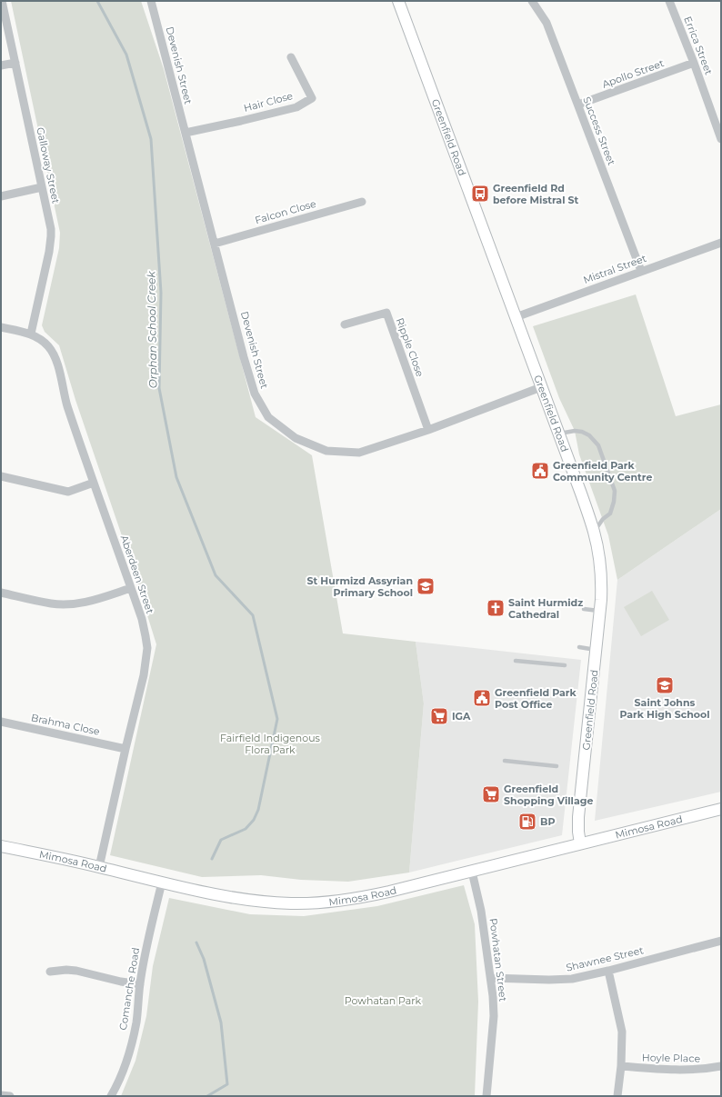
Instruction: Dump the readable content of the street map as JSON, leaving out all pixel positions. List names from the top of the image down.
{
  "streets": {
    "street": [
      "Errica Street",
      "Devenish Street",
      "Apollo Street",
      "Hair Close",
      "Success Street",
      "Greenfield Road",
      "Galloway Street",
      "Falcon Close",
      "Mistral Street",
      "Ripple Close",
      "Aberdeen Street",
      "Brahma Close",
      "Mimosa Road",
      "Shawnee Street",
      "Powhatan Street",
      "Comanche Road",
      "Hoyle Place"
    ]
  },
  "crossings": [
    ["Errica Street", "Apollo Street"],
    ["Devenish Street", "Hair Close"],
    ["Devenish Street", "Greenfield Road"],
    ["Devenish Street", "Falcon Close"],
    ["Devenish Street", "Ripple Close"],
    ["Apollo Street", "Success Street"],
    ["Success Street", "Mistral Street"],
    ["Greenfield Road", "Mistral Street"],
    ["Greenfield Road", "Mimosa Road"],
    ["Galloway Street", "Aberdeen Street"],
    ["Aberdeen Street", "Brahma Close"],
    ["Aberdeen Street", "Mimosa Road"],
    ["Mimosa Road", "Powhatan Street"],
    ["Mimosa Road", "Comanche Road"],
    ["Shawnee Street", "Powhatan Street"]
  ],
  "water": ["Orphan School Creek"],
  "parks": ["Fairfield Indigenous Flora Park", "Powhatan Park"],
  "places": {
    "bus stop": ["Greenfield Rd before Mistral St"],
    "public building": ["Greenfield Park Community Centre", "Greenfield Park Post Office"],
    "school or university": ["St Hurmizd Assyrian Primary School", "Saint Johns Park High School"],
    "church": ["Saint Hurmidz Cathedral"],
    "supermarket": ["IGA", "Greenfield Shopping Village"],
    "fuel station": ["BP"]
  }
}
